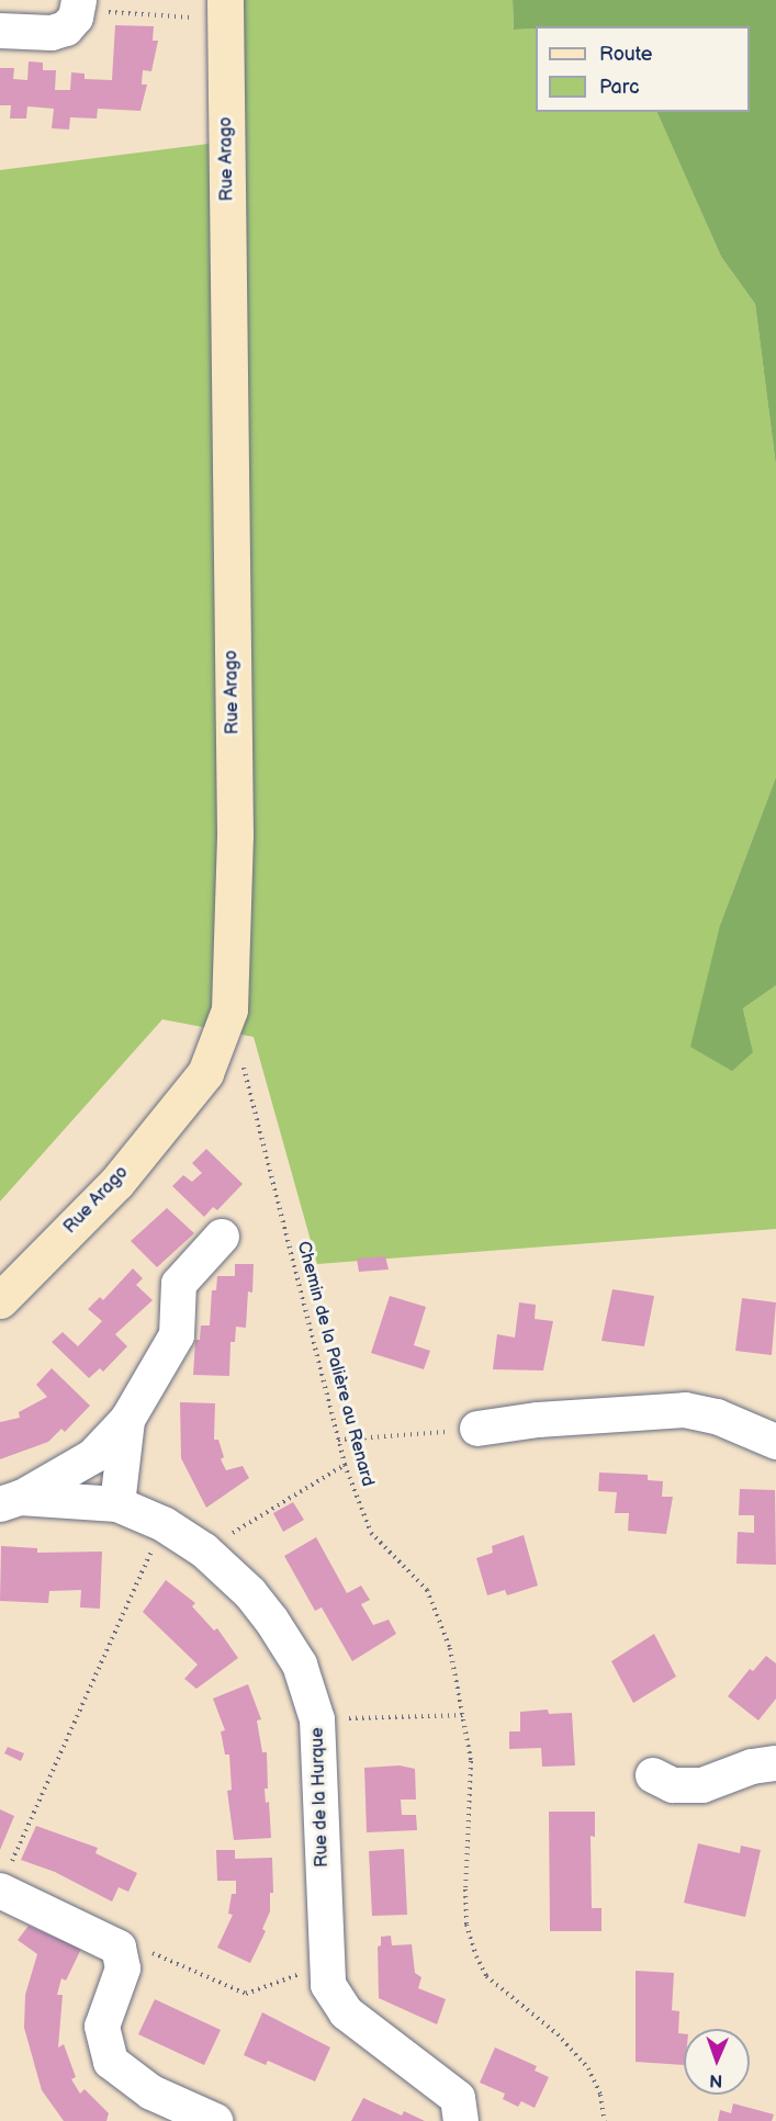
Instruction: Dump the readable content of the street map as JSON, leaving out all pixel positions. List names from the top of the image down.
{
  "streets": {
    "main road": ["Rue Arago"],
    "street": ["Rue de la Hurque"],
    "path": ["Chemin de la Palière au Renard"]
  },
  "legend": ["Route", "Parc"],
  "north": "bottom"
}
